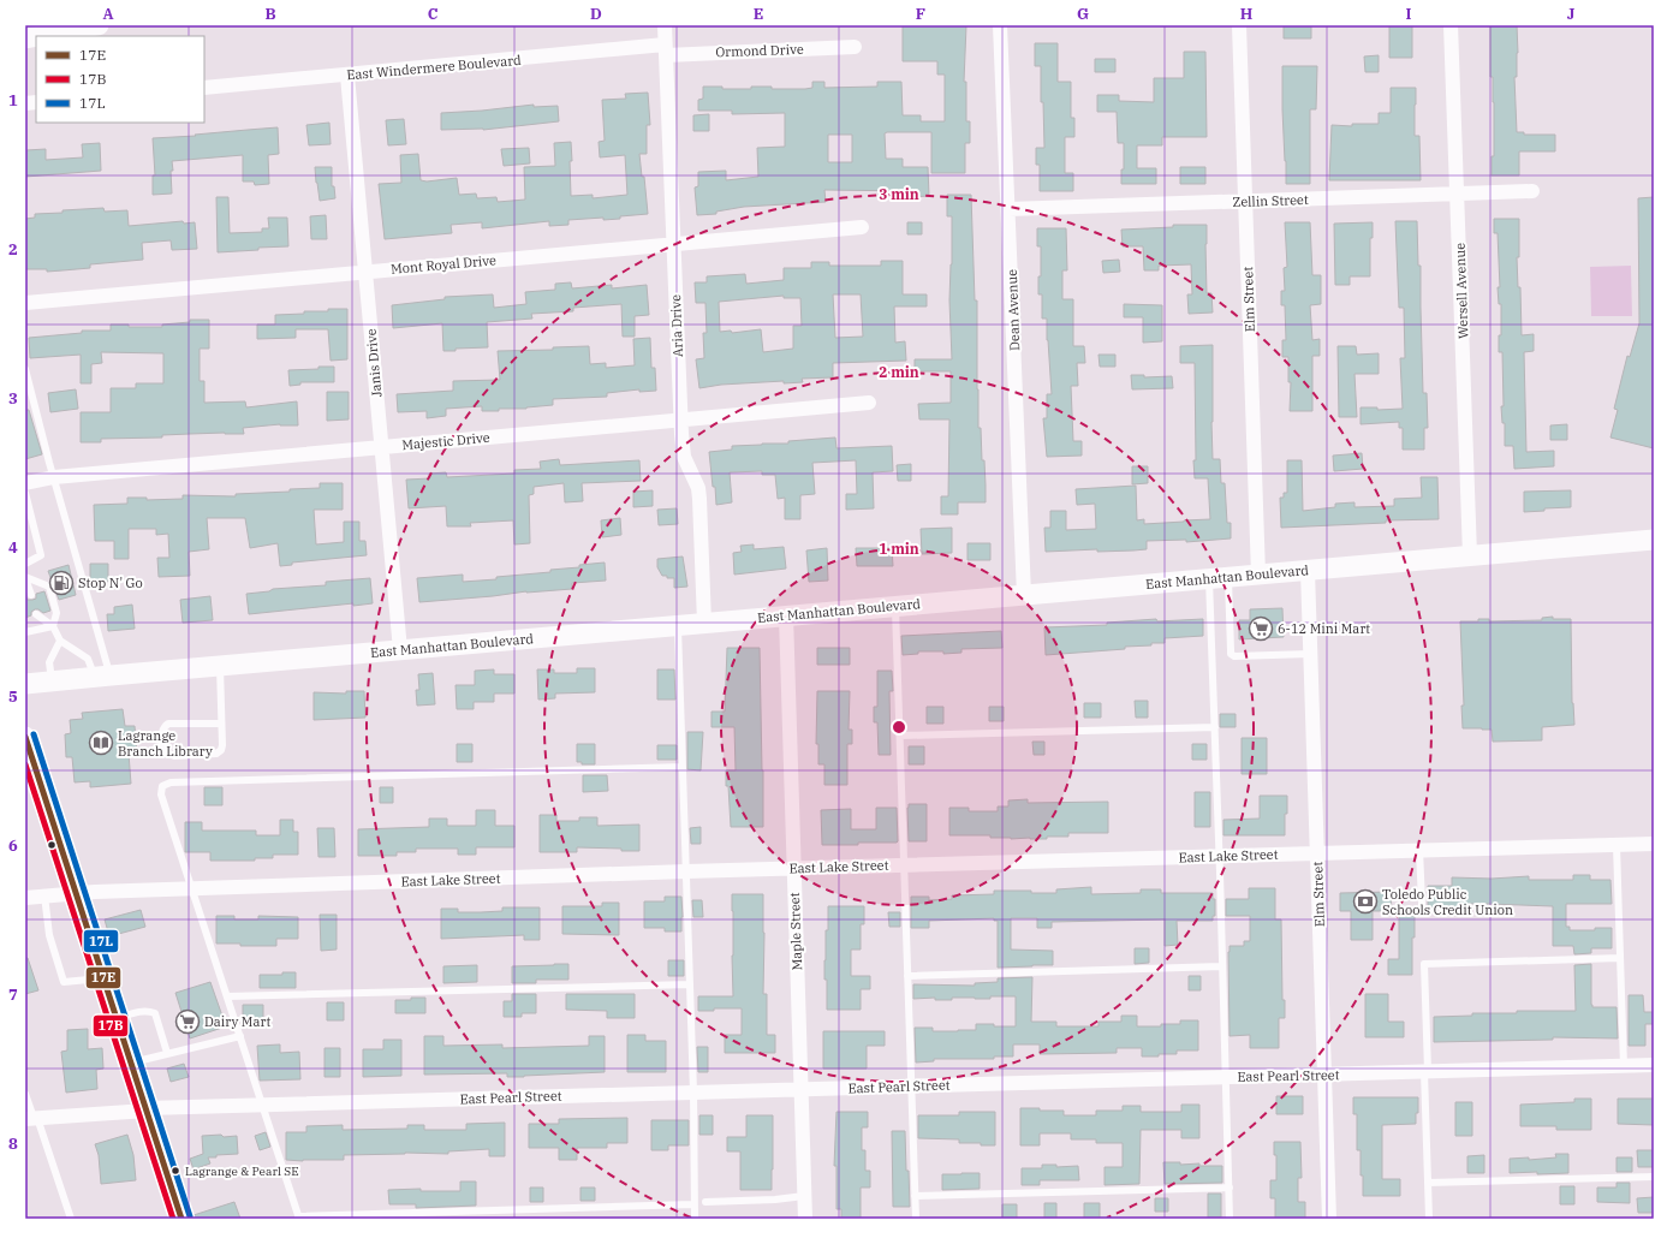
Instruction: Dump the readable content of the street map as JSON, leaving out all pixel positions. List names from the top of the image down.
{
  "streets": {
    "main road": ["East Manhattan Boulevard"],
    "street": [
      "Ormond Drive",
      "East Windermere Boulevard",
      "Zellin Street",
      "Mont Royal Drive",
      "Wersell Avenue",
      "Elm Street",
      "Dean Avenue",
      "Aria Drive",
      "Janis Drive",
      "Majestic Drive",
      "East Lake Street",
      "Maple Street",
      "East Pearl Street"
    ]
  },
  "crossings": [
    ["Ormond Drive", "East Windermere Boulevard"],
    ["Ormond Drive", "Aria Drive"],
    ["East Windermere Boulevard", "Aria Drive"],
    ["East Windermere Boulevard", "Janis Drive"],
    ["Zellin Street", "Wersell Avenue"],
    ["Zellin Street", "Elm Street"],
    ["Zellin Street", "Dean Avenue"],
    ["Mont Royal Drive", "Aria Drive"],
    ["Mont Royal Drive", "Janis Drive"],
    ["Wersell Avenue", "East Manhattan Boulevard"],
    ["Elm Street", "East Manhattan Boulevard"],
    ["Elm Street", "East Lake Street"],
    ["Elm Street", "East Pearl Street"],
    ["Dean Avenue", "East Manhattan Boulevard"],
    ["Aria Drive", "Majestic Drive"],
    ["Aria Drive", "East Manhattan Boulevard"],
    ["Janis Drive", "Majestic Drive"],
    ["Janis Drive", "East Manhattan Boulevard"],
    ["East Manhattan Boulevard", "Maple Street"],
    ["East Lake Street", "Maple Street"],
    ["Maple Street", "East Pearl Street"]
  ],
  "places": {
    "fuel station": ["Stop N' Go"],
    "supermarket": ["6-12 Mini Mart", "Dairy Mart"],
    "library": ["Lagrange Branch Library"],
    "bank": ["Toledo Public Schools Credit Union"],
    "other": ["Lagrange & Pearl SE"]
  },
  "lines": ["transit line 17L", "transit line 17E", "transit line 17B"],
  "legend": ["17E", "17B", "17L"],
  "grid": {
    "columns": [
      "A",
      "B",
      "C",
      "D",
      "E",
      "F",
      "G",
      "H",
      "I",
      "J"
    ],
    "rows": [
      "1",
      "2",
      "3",
      "4",
      "5",
      "6",
      "7",
      "8"
    ]
  },
  "rings": ["3 min", "2 min", "1 min"]
}
